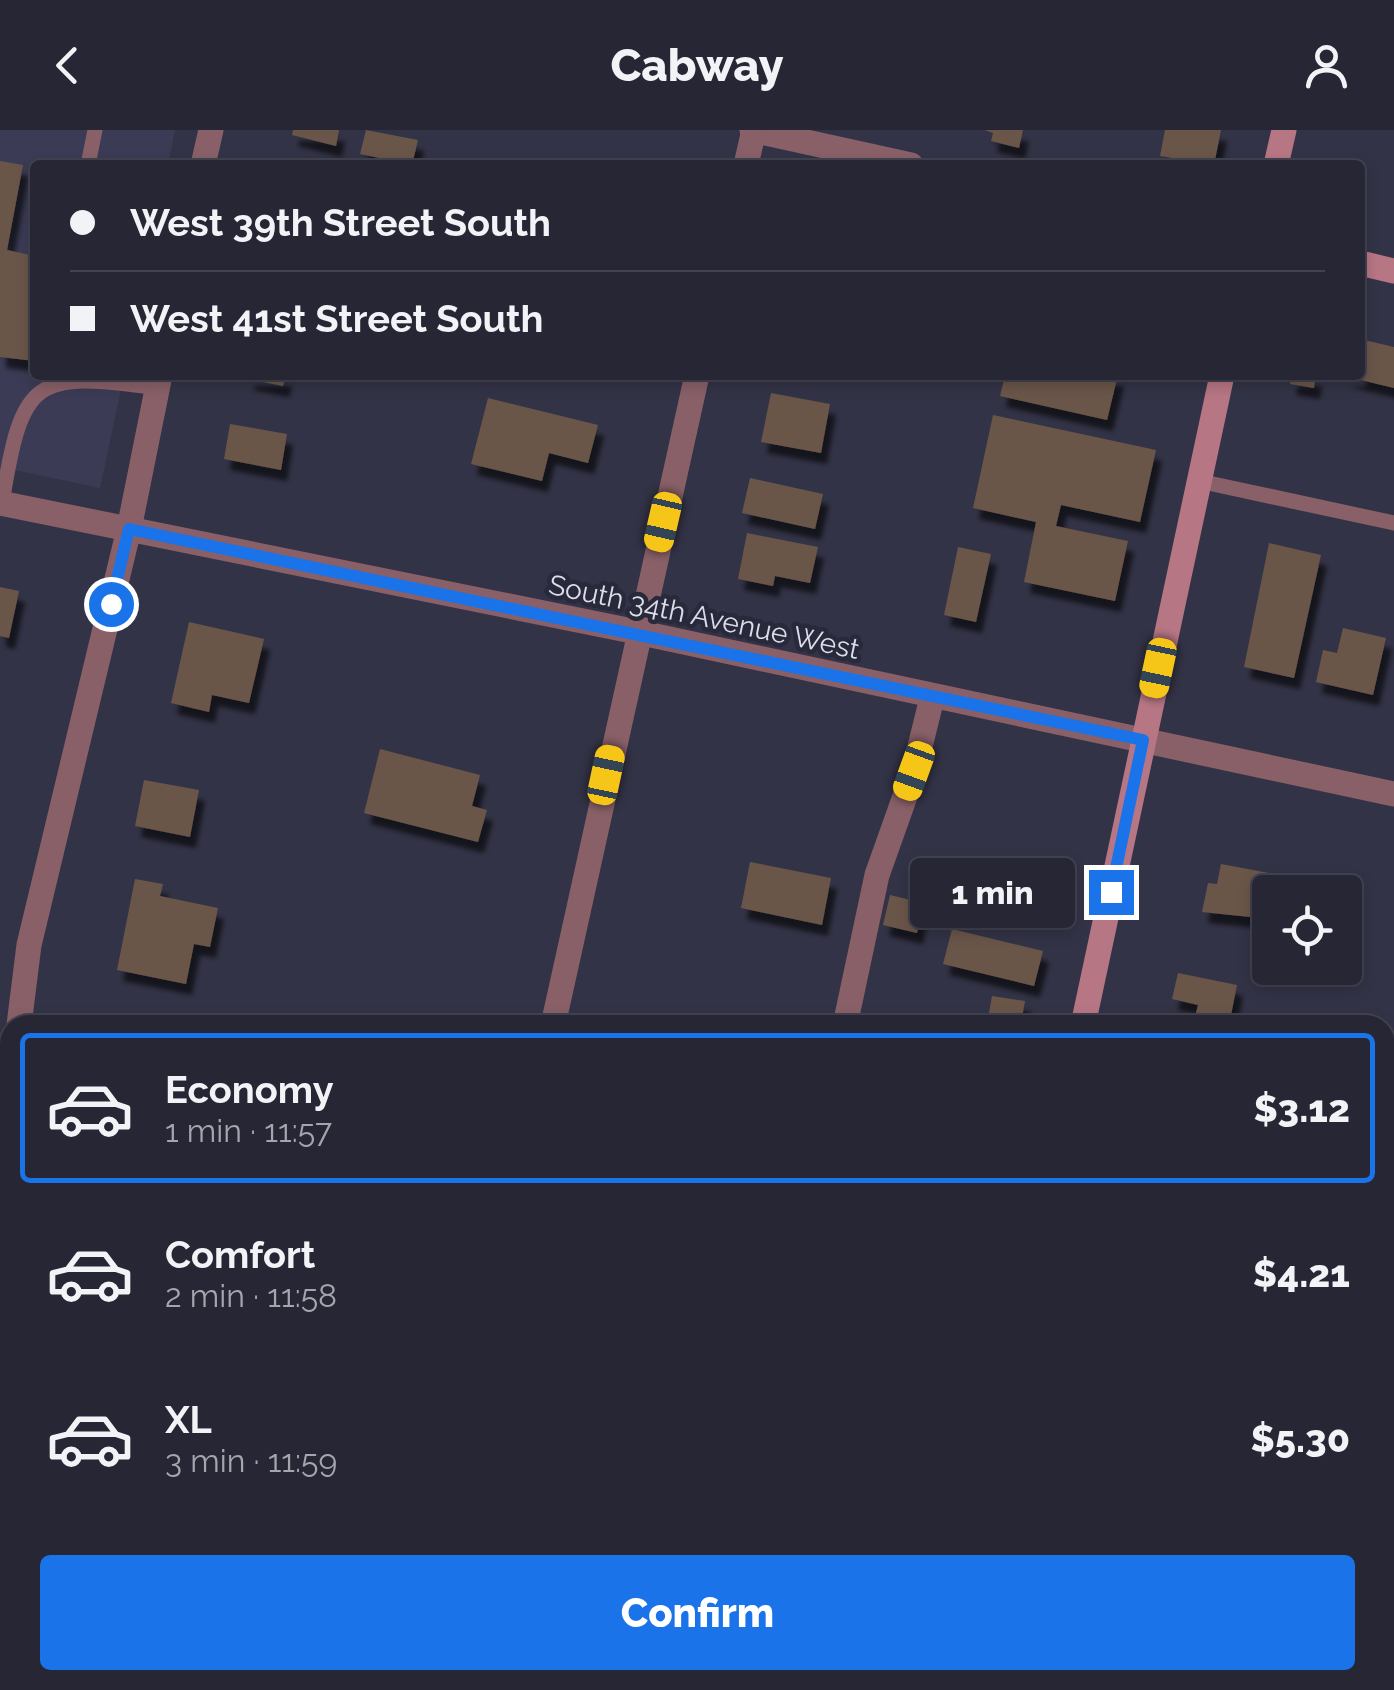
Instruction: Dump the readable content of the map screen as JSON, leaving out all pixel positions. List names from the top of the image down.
{
  "streets": {
    "street": ["South 34th Avenue West"]
  },
  "page": {
    "header": "Cabway",
    "banner": ["West 39th Street South", "West 41st Street South"],
    "bubble": "1 min",
    "list": [
      {
        "name": "Economy",
        "note": "1 min · 11:57",
        "value": "$3.12"
      },
      {
        "name": "Comfort",
        "note": "2 min · 11:58",
        "value": "$4.21"
      },
      {
        "name": "XL",
        "note": "3 min · 11:59",
        "value": "$5.30"
      }
    ],
    "buttons": "Confirm"
  }
}
